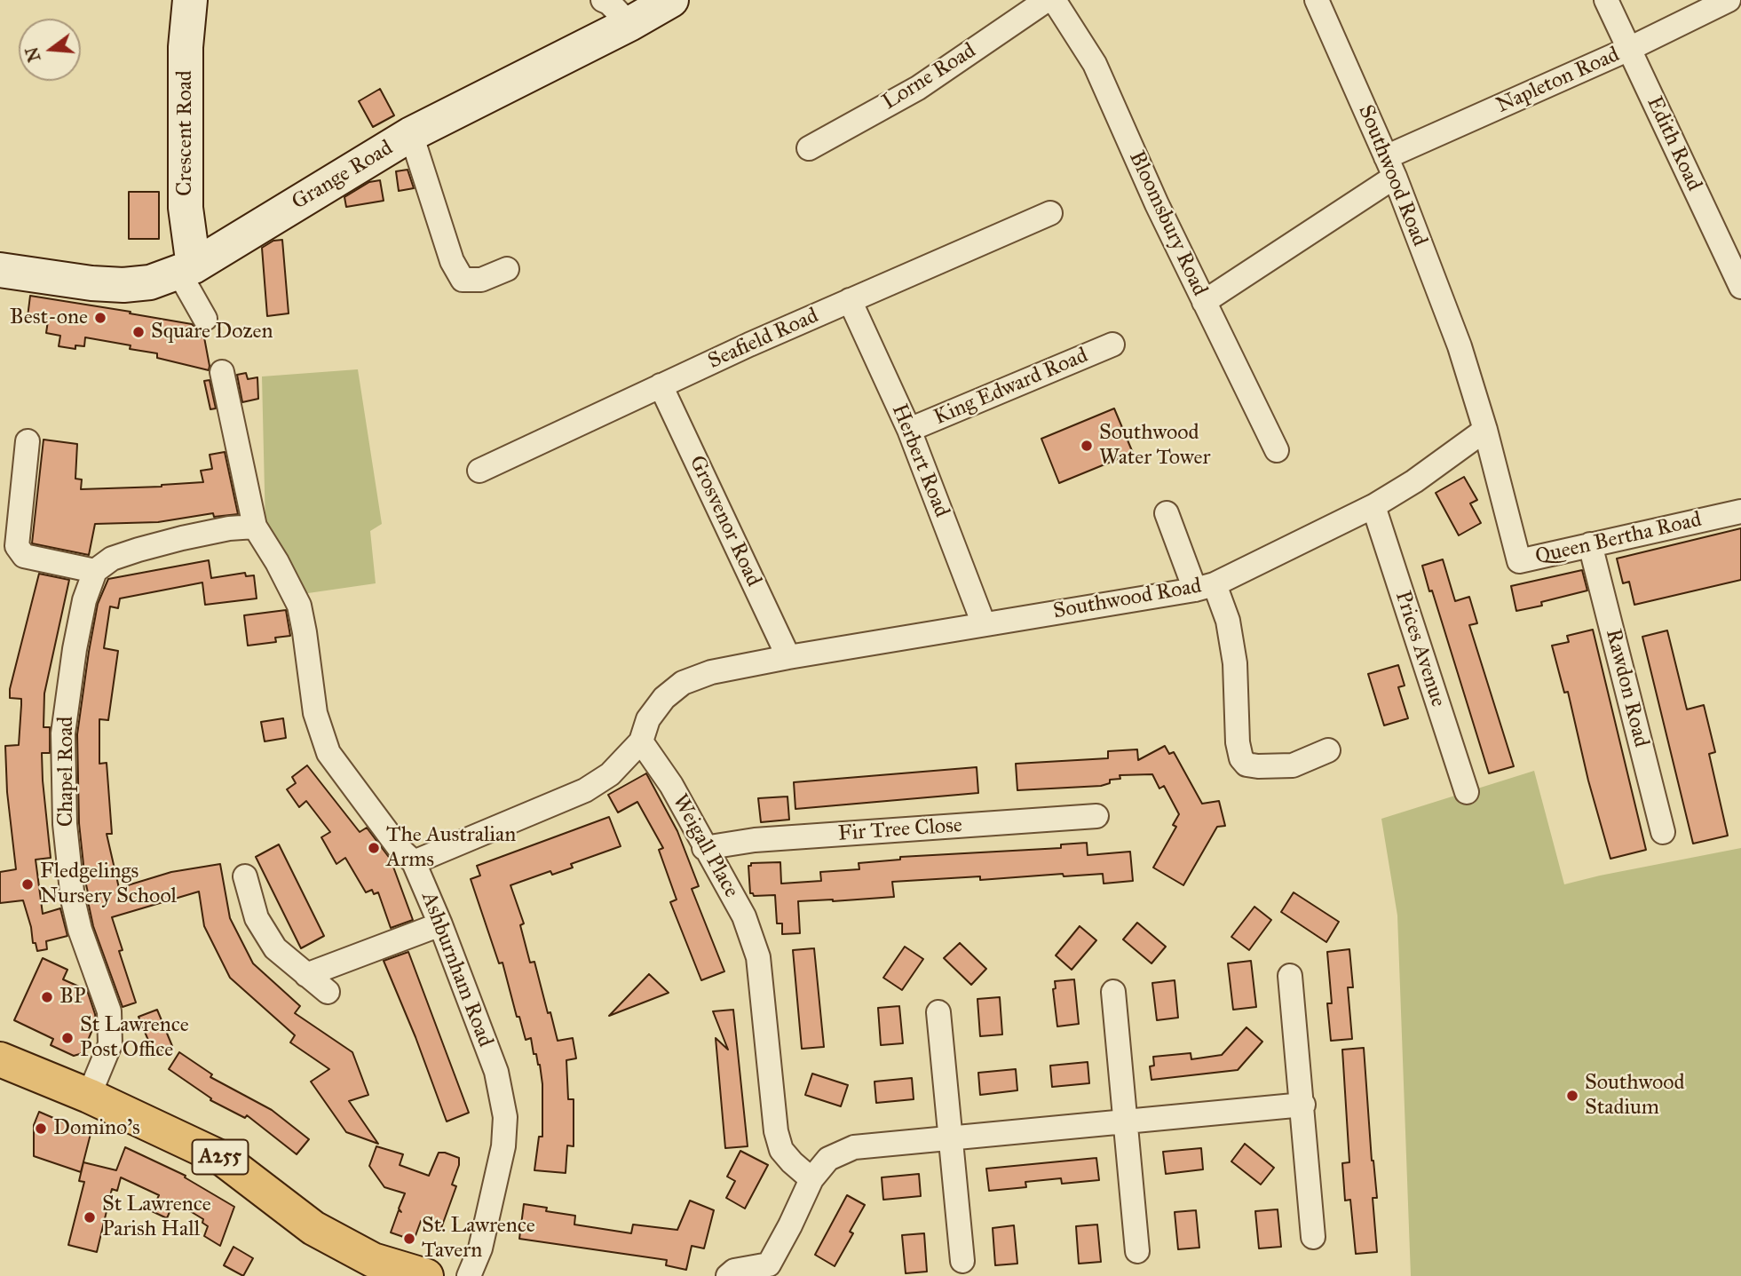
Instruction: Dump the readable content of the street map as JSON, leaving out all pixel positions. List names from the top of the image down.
{
  "streets": {
    "main road": ["A255"],
    "street": [
      "Lorne Road",
      "Napleton Road",
      "Crescent Road",
      "Edith Road",
      "Grange Road",
      "Southwood Road",
      "Bloomsbury Road",
      "Seafield Road",
      "King Edward Road",
      "Herbert Road",
      "Grosvenor Road",
      "Queen Bertha Road",
      "Prices Avenue",
      "Rawdon Road",
      "Chapel Road",
      "Fir Tree Close",
      "Weigall Place",
      "Ashburnham Road"
    ]
  },
  "crossings": [
    ["Lorne Road", "Bloomsbury Road"],
    ["Napleton Road", "Edith Road"],
    ["Napleton Road", "Southwood Road"],
    ["Napleton Road", "Bloomsbury Road"],
    ["Crescent Road", "Grange Road"],
    ["Southwood Road", "Herbert Road"],
    ["Southwood Road", "Grosvenor Road"],
    ["Southwood Road", "Queen Bertha Road"],
    ["Southwood Road", "Prices Avenue"],
    ["Southwood Road", "Weigall Place"],
    ["Southwood Road", "Ashburnham Road"],
    ["Seafield Road", "Herbert Road"],
    ["Seafield Road", "Grosvenor Road"],
    ["King Edward Road", "Herbert Road"],
    ["Queen Bertha Road", "Rawdon Road"],
    ["Chapel Road", "A255"],
    ["Fir Tree Close", "Weigall Place"]
  ],
  "places": [
    "Best-one",
    "Square Dozen",
    "Southwood Water Tower",
    "The Australian Arms",
    "Fledgelings Nursery School",
    "BP",
    "St Lawrence Post Office",
    "Southwood Stadium",
    "Domino's",
    "St Lawrence Parish Hall",
    "St. Lawrence Tavern"
  ],
  "north": "left"
}
